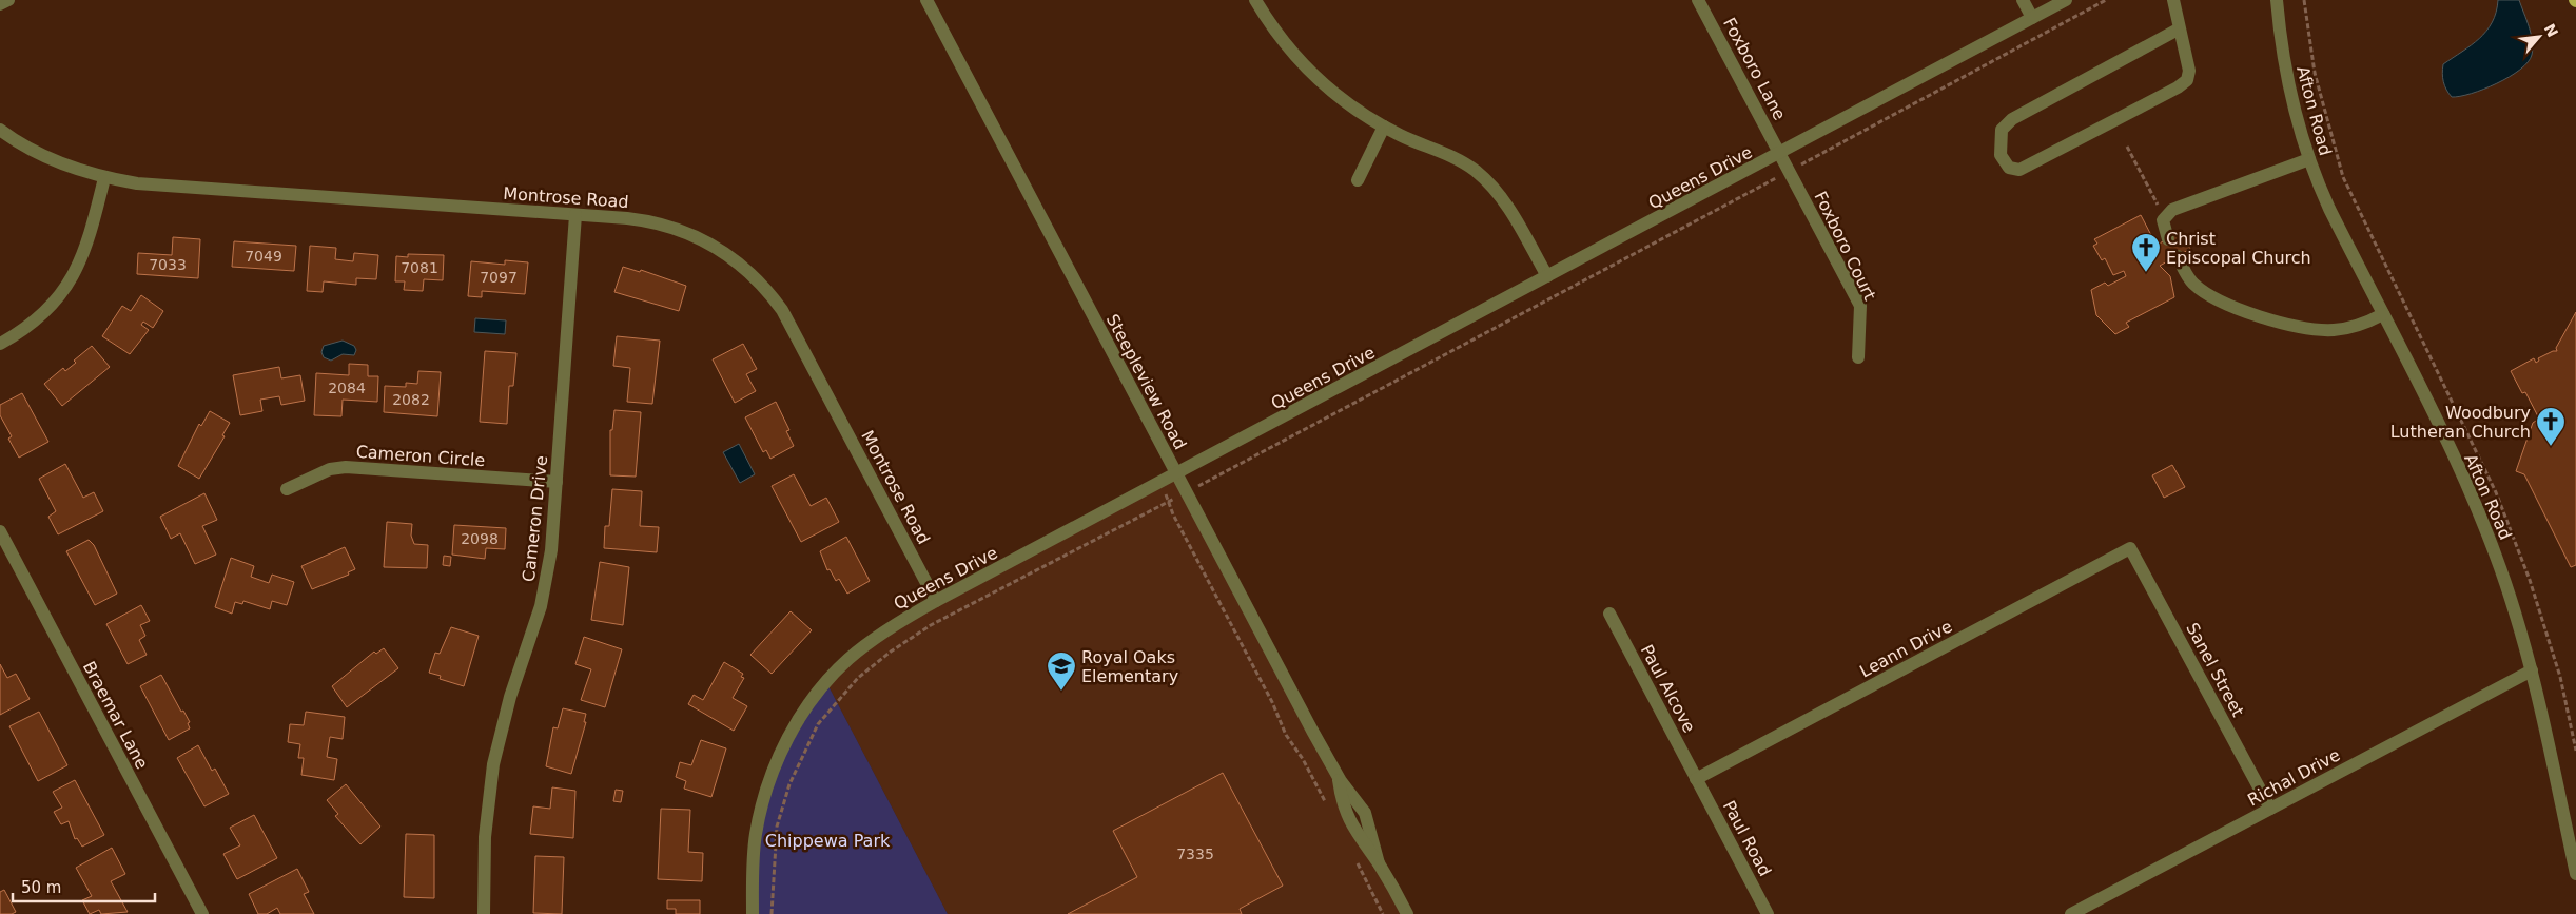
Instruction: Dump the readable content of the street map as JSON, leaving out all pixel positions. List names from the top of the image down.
{
  "streets": {
    "street": [
      "Foxboro Lane",
      "Afton Road",
      "Queens Drive",
      "Montrose Road",
      "Foxboro Court",
      "Steepleview Road",
      "Cameron Circle",
      "Cameron Drive",
      "Leann Drive",
      "Sanel Street",
      "Paul Alcove",
      "Braemar Lane",
      "Richal Drive",
      "Paul Road"
    ]
  },
  "crossings": [
    ["Foxboro Lane", "Queens Drive"],
    ["Foxboro Lane", "Foxboro Court"],
    ["Afton Road", "Richal Drive"],
    ["Queens Drive", "Montrose Road"],
    ["Queens Drive", "Foxboro Court"],
    ["Queens Drive", "Steepleview Road"],
    ["Montrose Road", "Cameron Drive"],
    ["Cameron Circle", "Cameron Drive"],
    ["Leann Drive", "Sanel Street"],
    ["Leann Drive", "Paul Alcove"],
    ["Leann Drive", "Paul Road"],
    ["Sanel Street", "Richal Drive"],
    ["Paul Alcove", "Paul Road"]
  ],
  "parks": ["Chippewa Park"],
  "places": {
    "church": ["Christ Episcopal Church", "Woodbury Lutheran Church"],
    "school or university": ["Royal Oaks Elementary"]
  },
  "house_numbers": [
    "7049",
    "7033",
    "7081",
    "7097",
    "2084",
    "2082",
    "2098",
    "7335"
  ],
  "scale_bar": "50 m",
  "north": "top right"
}
